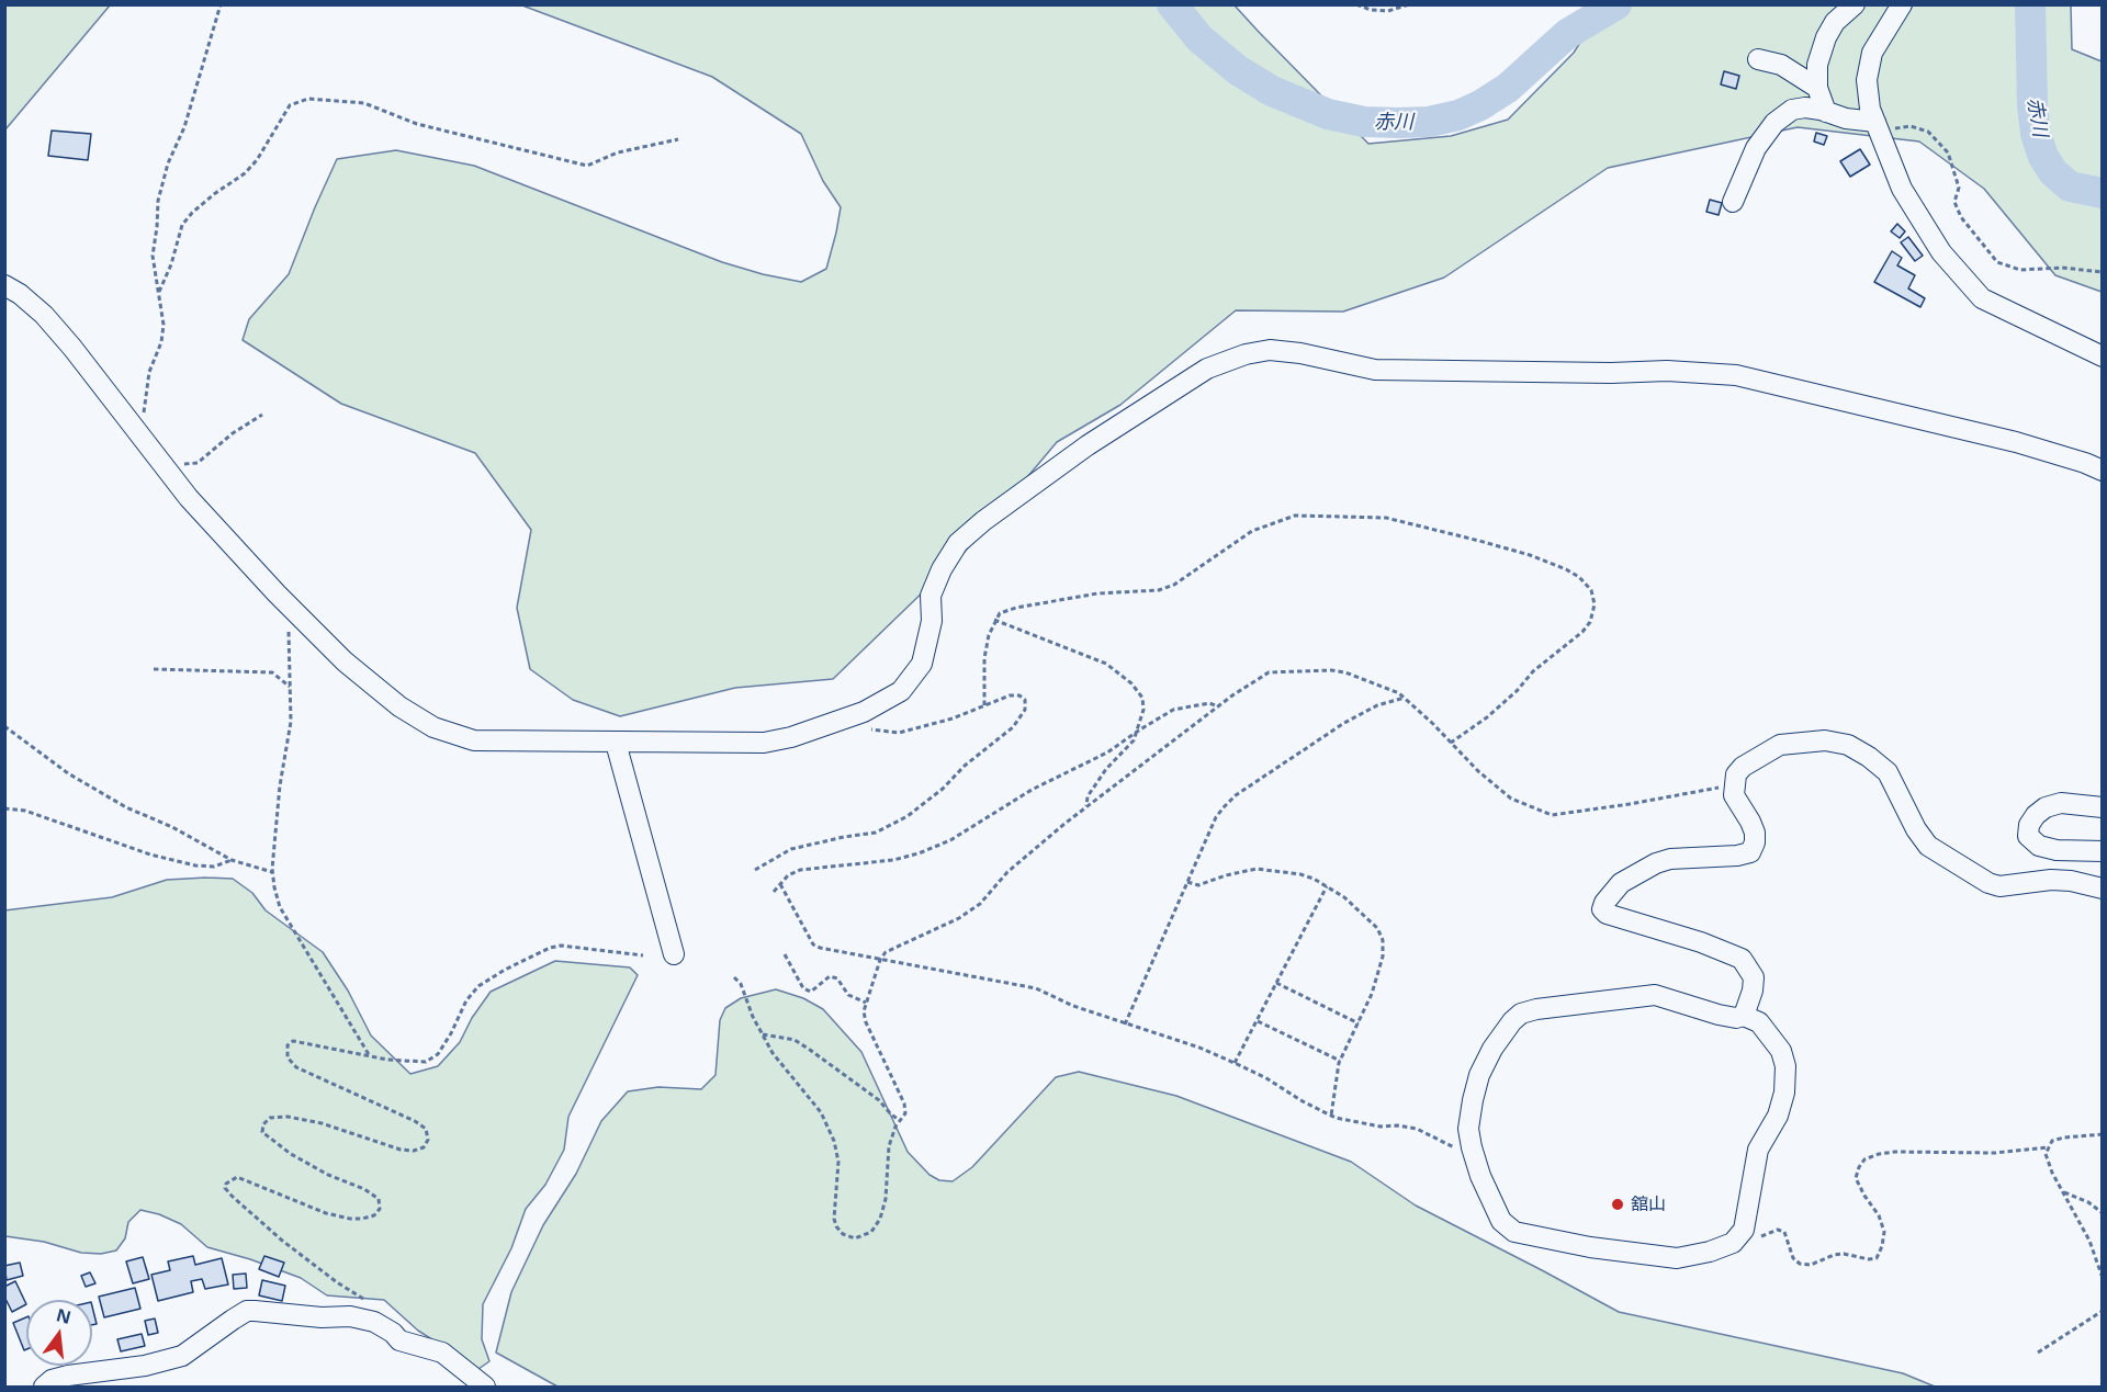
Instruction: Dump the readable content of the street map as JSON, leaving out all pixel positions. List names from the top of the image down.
{
  "water": ["赤川"],
  "places": ["舘山"],
  "north": "top"
}
